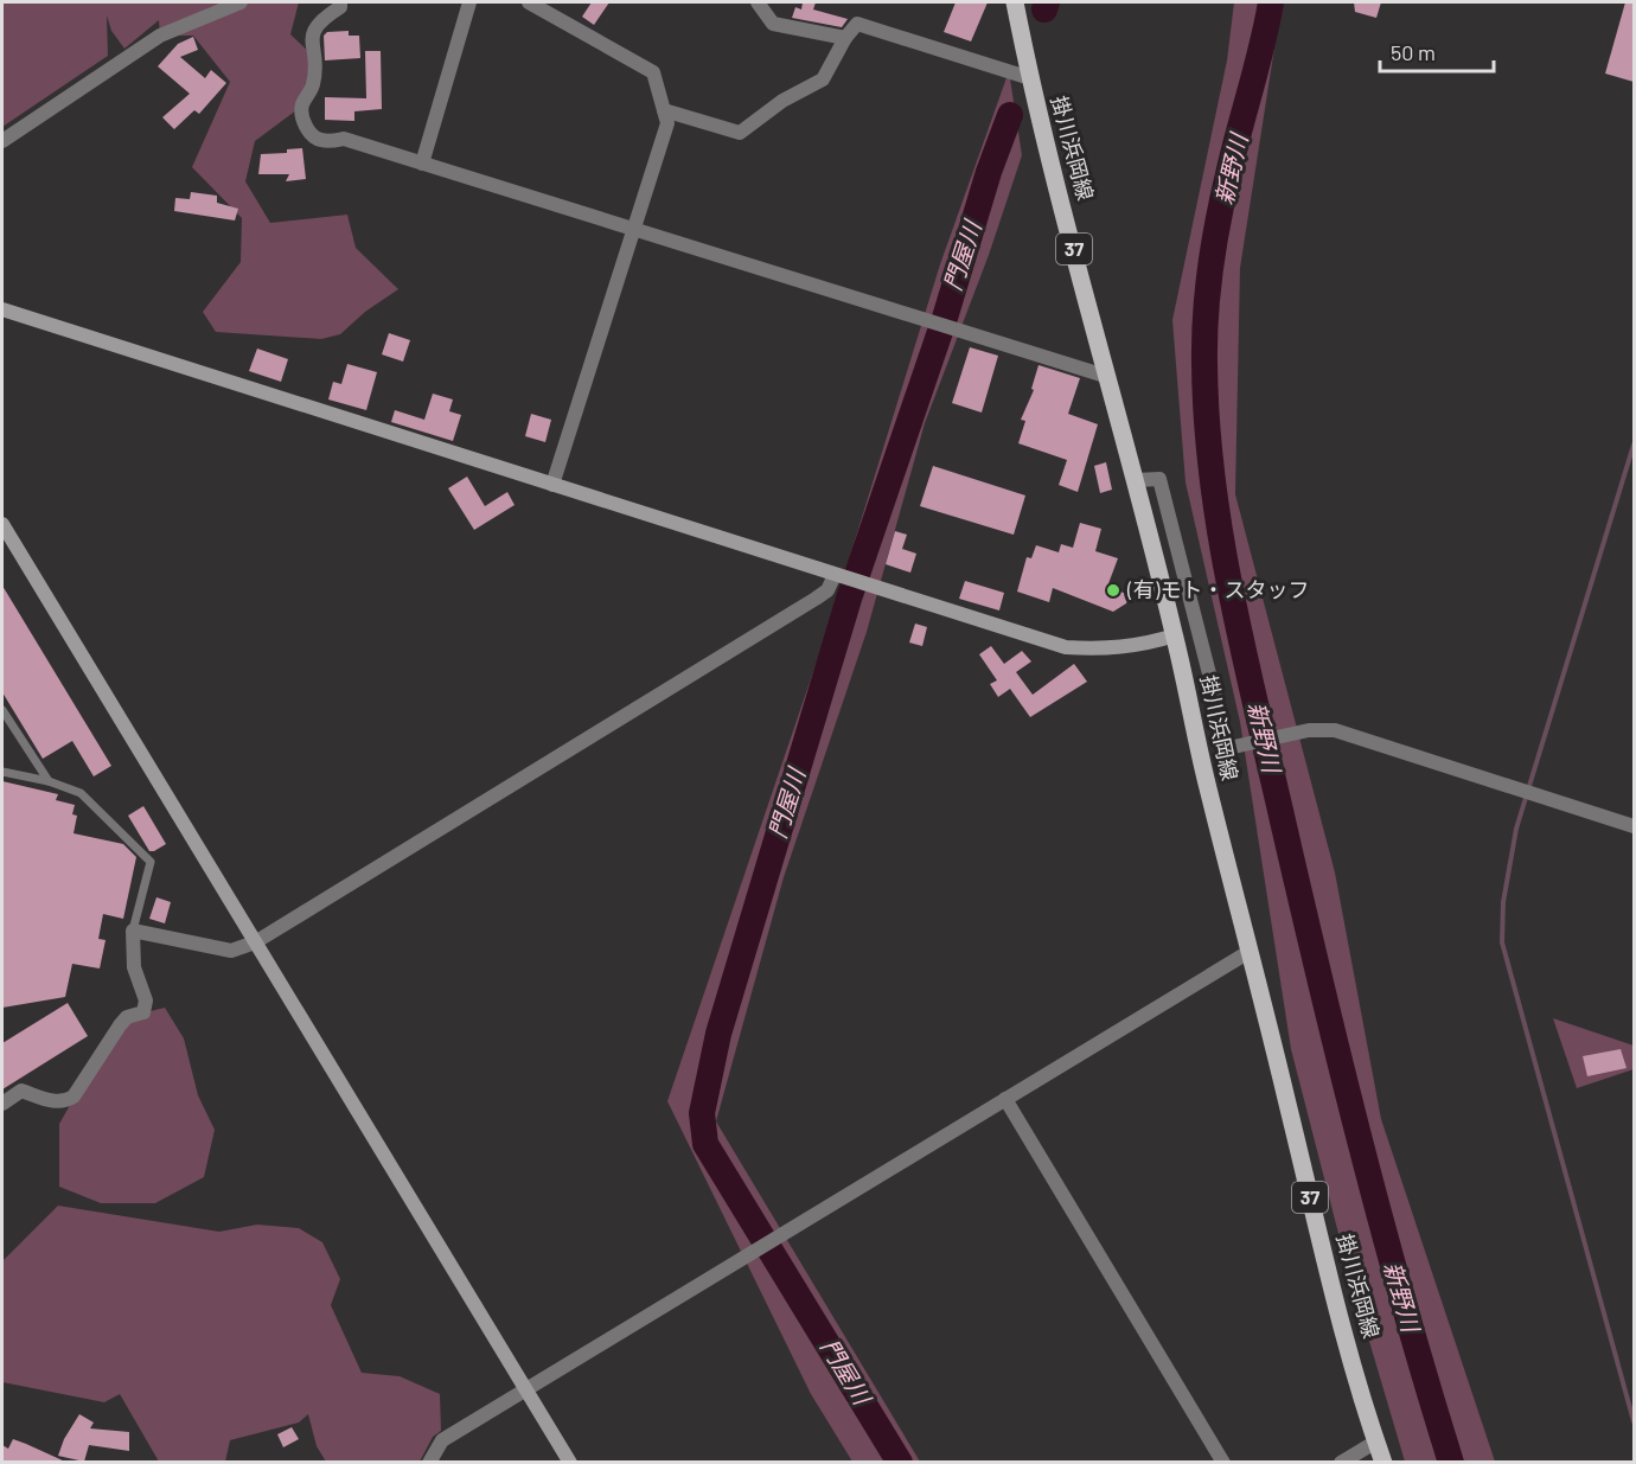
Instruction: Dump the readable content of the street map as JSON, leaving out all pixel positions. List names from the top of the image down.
{
  "streets": {
    "main road": ["掛川浜岡線", "37"]
  },
  "water": ["新野川", "門屋川"],
  "places": ["(有)モト・スタッフ"],
  "scale_bar": "50 m"
}
